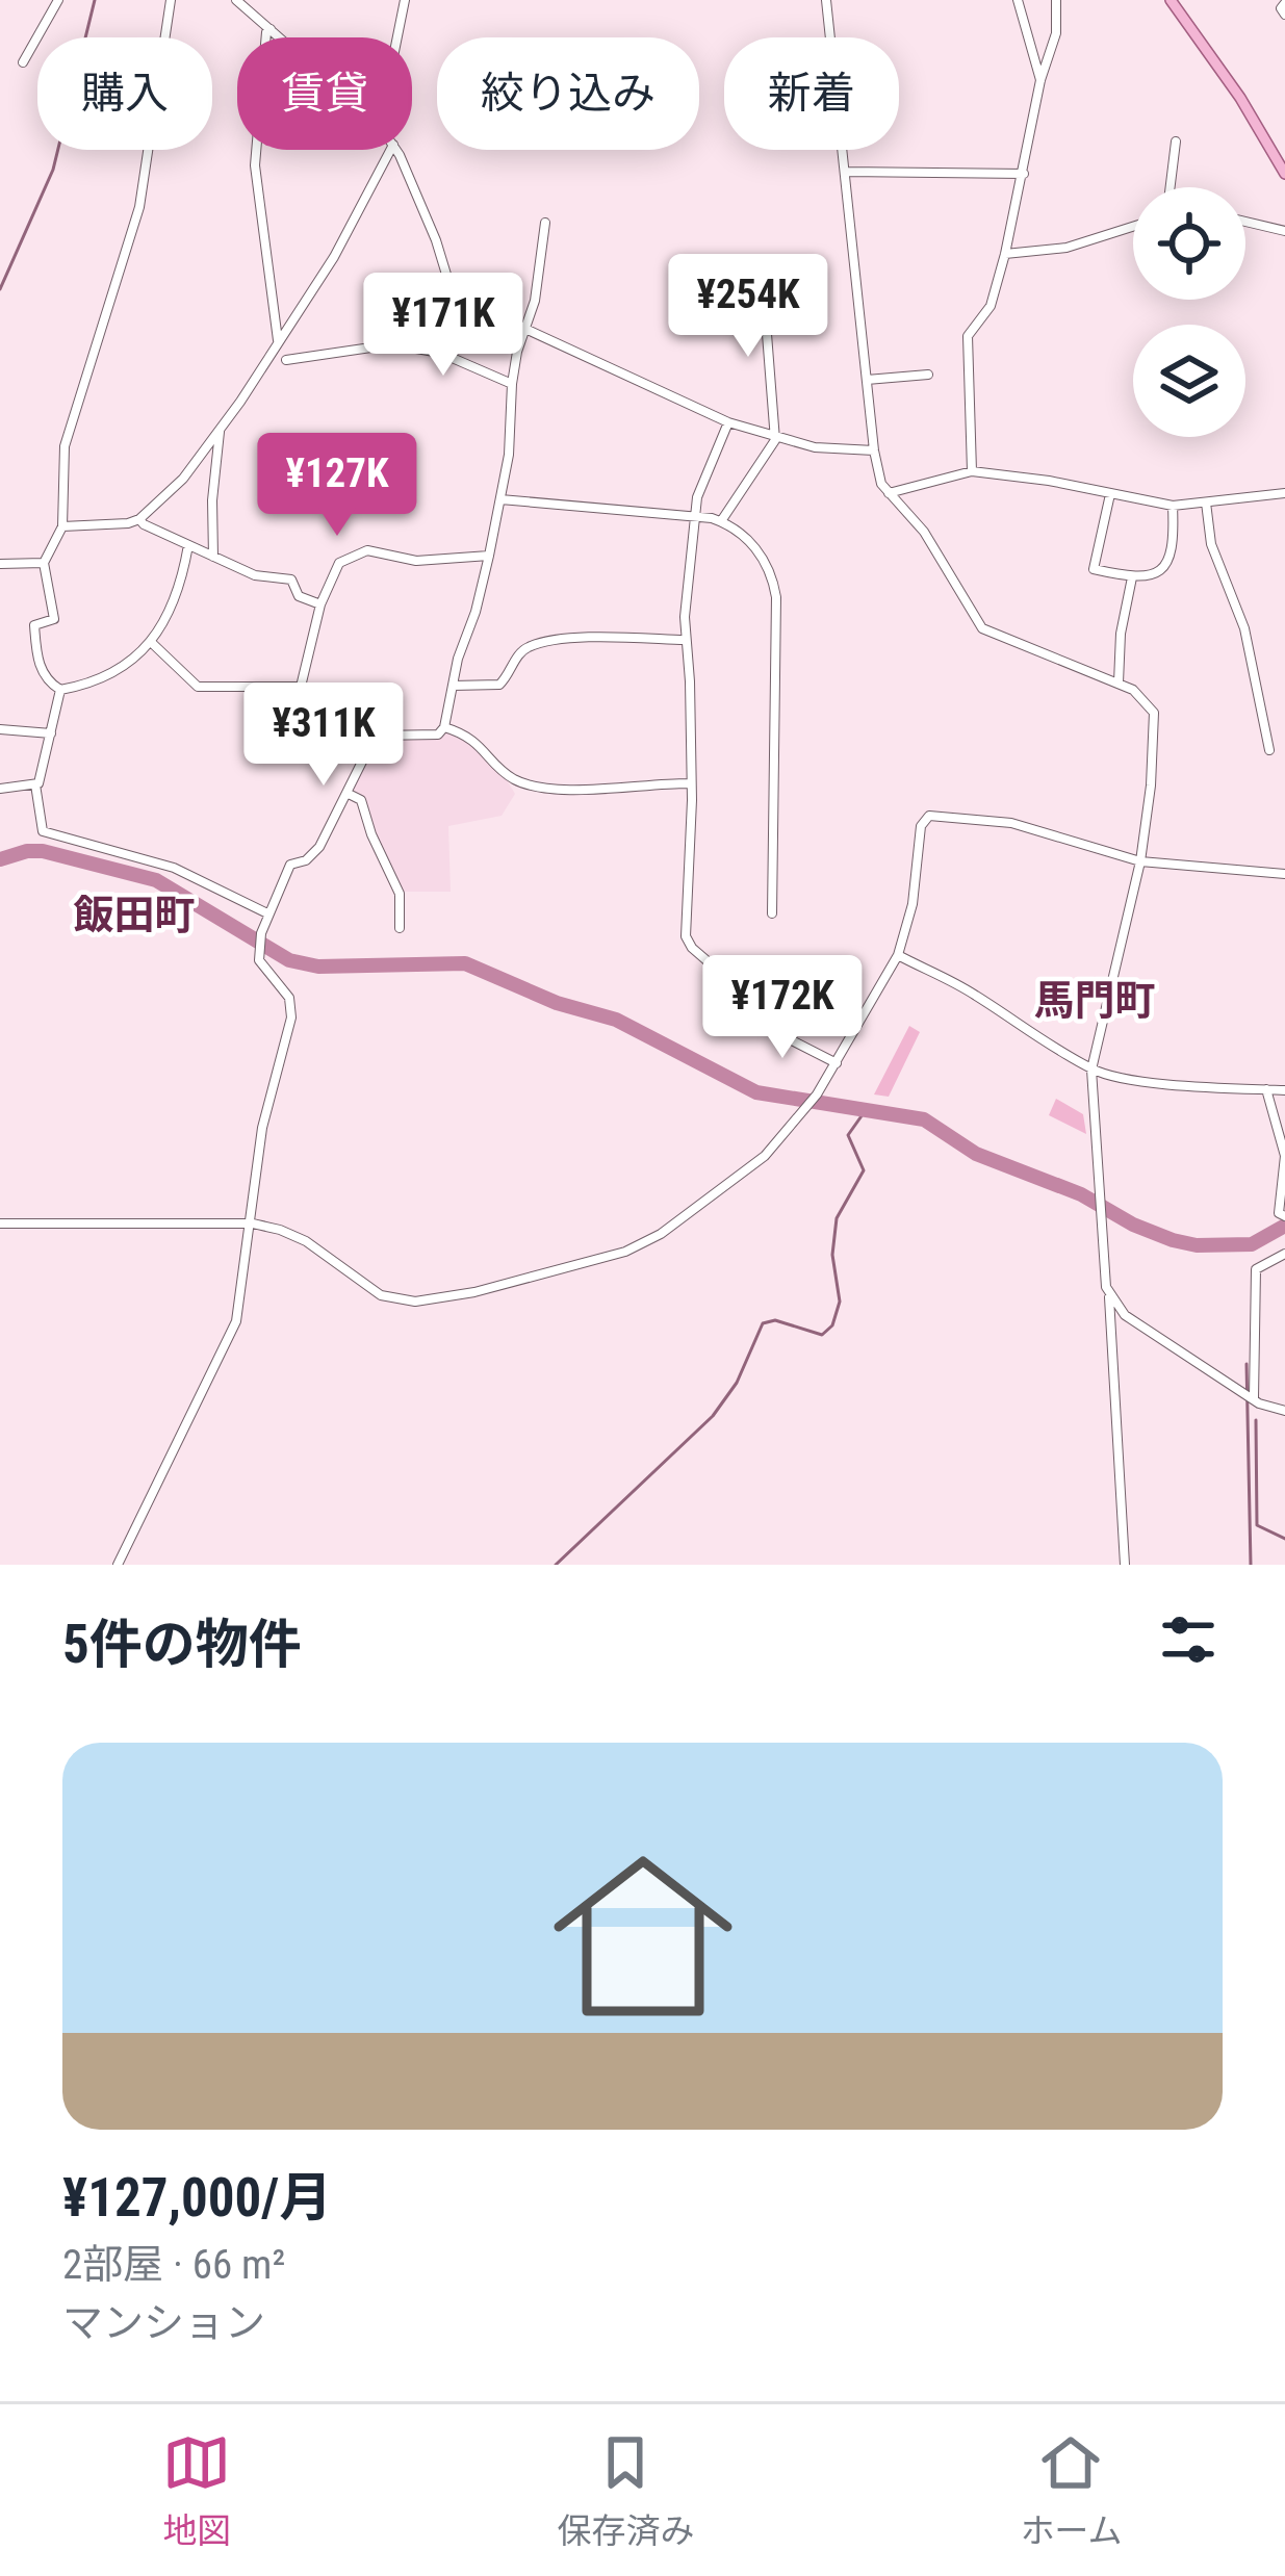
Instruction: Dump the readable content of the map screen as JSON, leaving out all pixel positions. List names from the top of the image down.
{
  "districts": ["飯田町", "馬門町"],
  "page": {
    "chip": [
      "購入",
      "賃貸",
      "絞り込み",
      "新着"
    ],
    "price": [
      "¥254K",
      "¥171K",
      "¥127K",
      "¥311K",
      "¥172K"
    ],
    "heading": "5件の物件",
    "list": [
      {
        "name": "¥127,000/月",
        "note": "2部屋 · 66 m² · マンション"
      }
    ],
    "tabs": ["地図", "保存済み", "ホーム"]
  }
}
